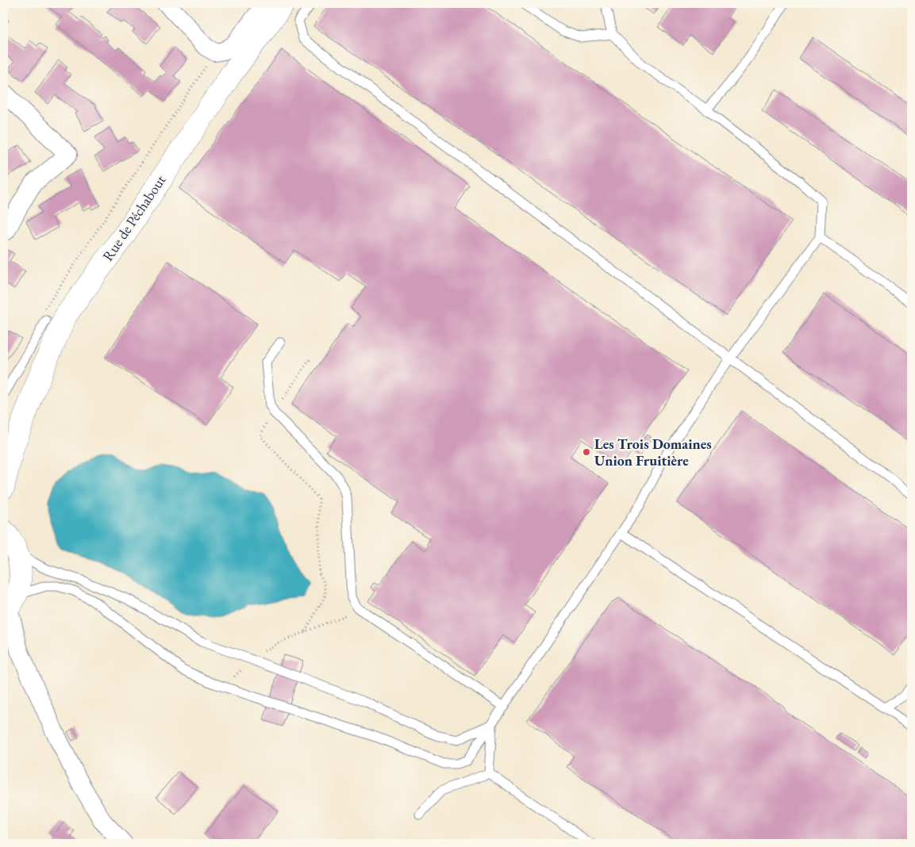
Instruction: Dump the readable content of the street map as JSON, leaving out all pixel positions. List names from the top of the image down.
{
  "streets": {
    "street": ["Rue de Péchabout"]
  },
  "places": ["Les Trois Domaines Union Fruitière"]
}
